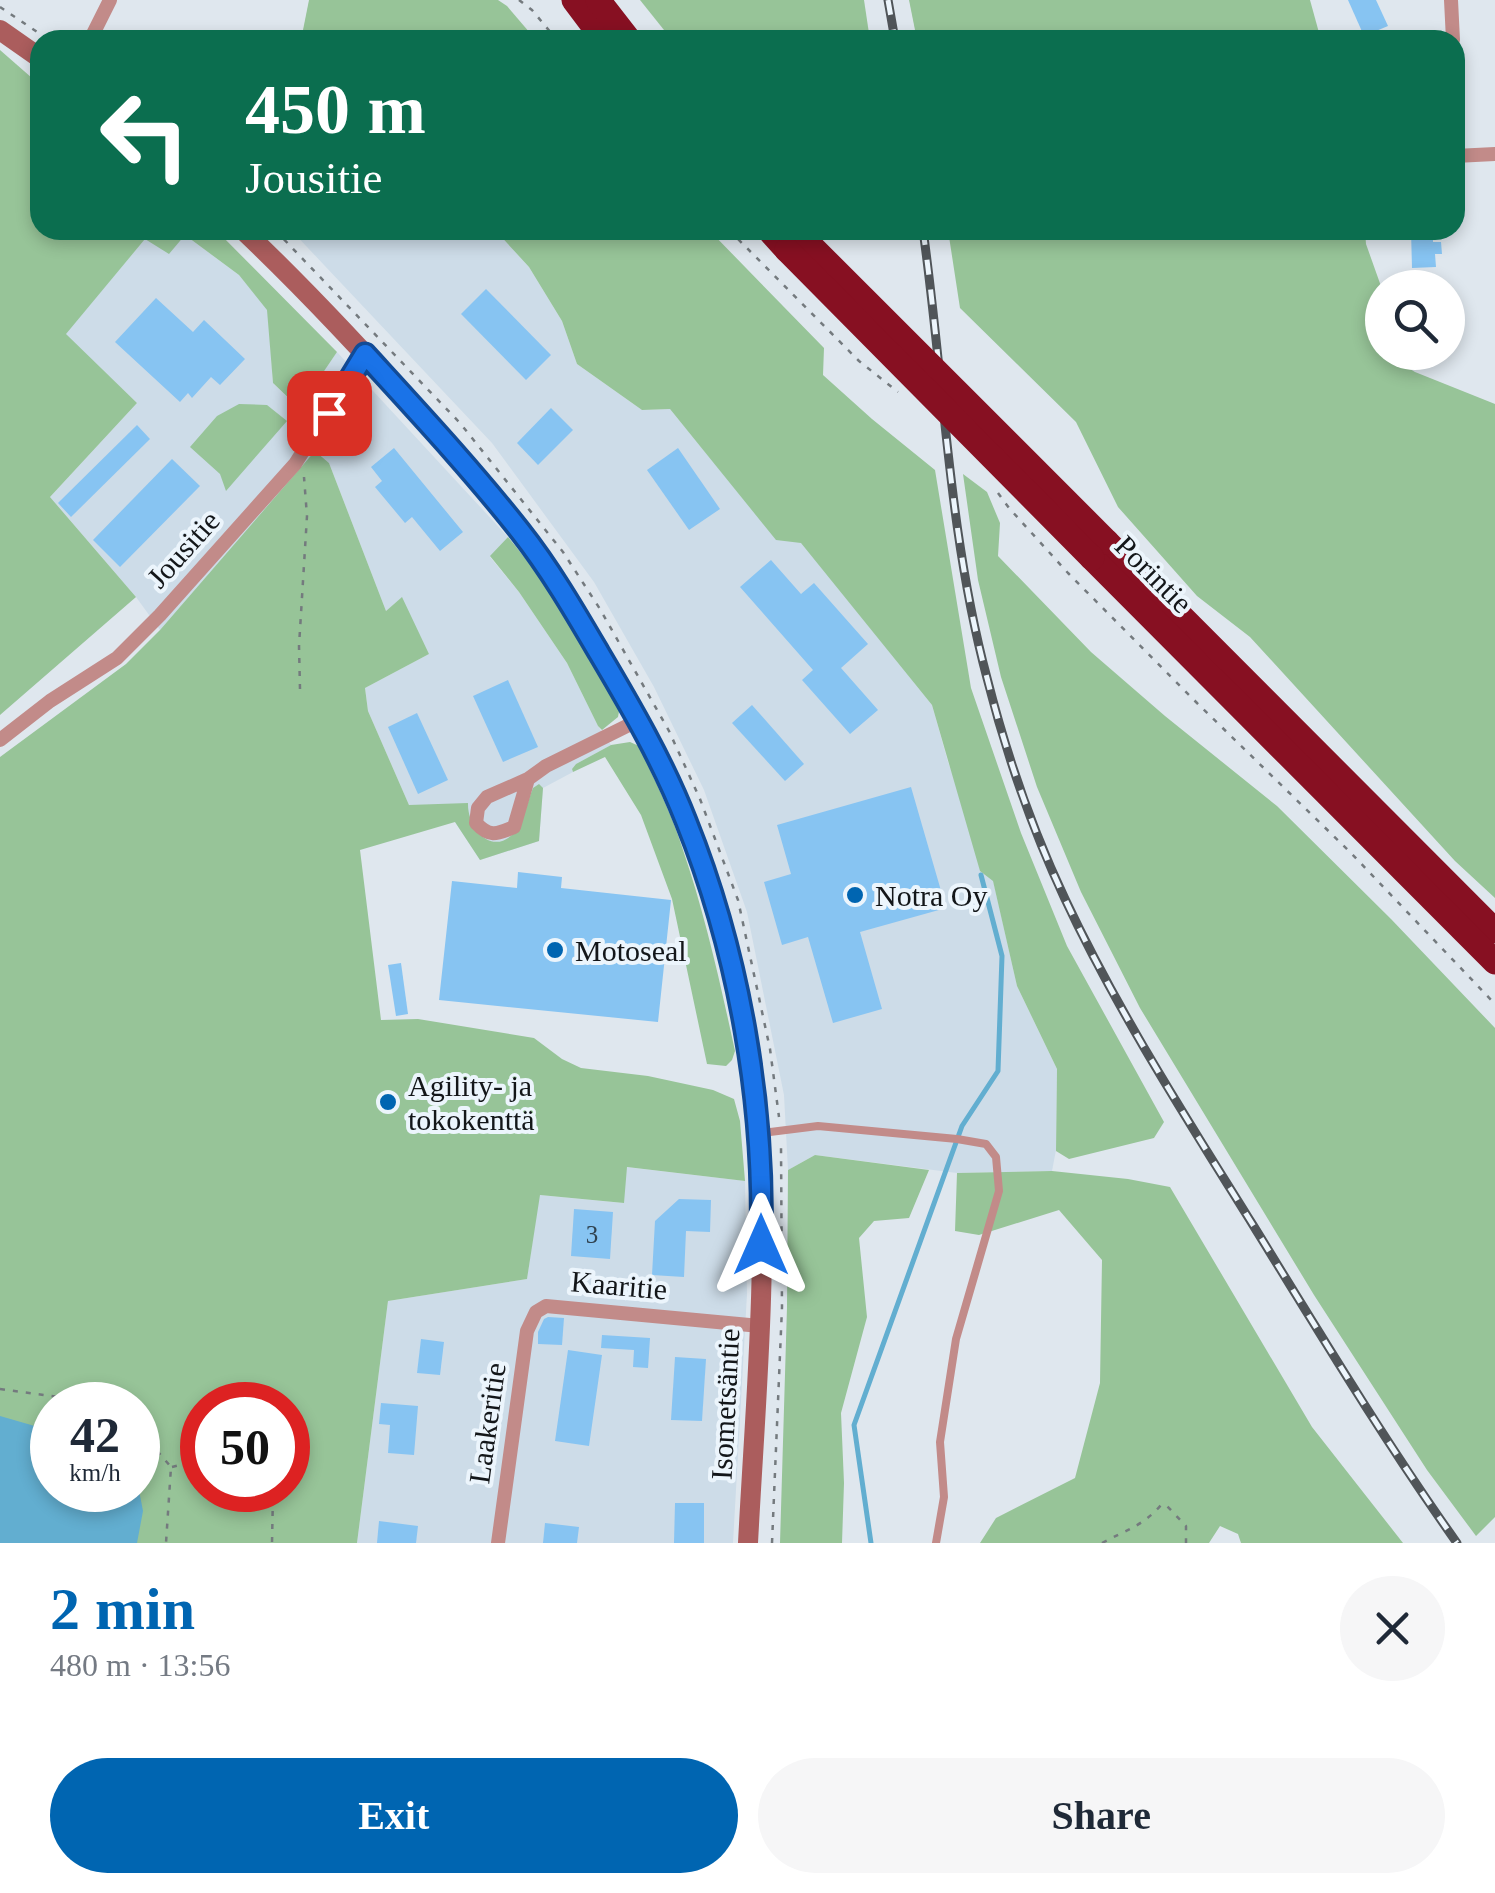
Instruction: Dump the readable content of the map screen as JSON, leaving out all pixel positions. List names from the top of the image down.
{
  "streets": {
    "highway": ["Porintie"],
    "main road": ["Isometsäntie"],
    "street": ["Jousitie", "Kaaritie", "Laakeritie"]
  },
  "crossings": [
    ["Jousitie", "Isometsäntie"],
    ["Kaaritie", "Isometsäntie"],
    ["Kaaritie", "Laakeritie"]
  ],
  "places": ["Notra Oy", "Motoseal", "Agility- ja tokokenttä"],
  "house_numbers": ["3"],
  "page": {
    "turn": ["450 m", "Jousitie"],
    "speed": "42 km/h",
    "limit": "50",
    "heading": ["2 min", "480 m · 13:56"],
    "buttons": ["Exit", "Share"]
  }
}
